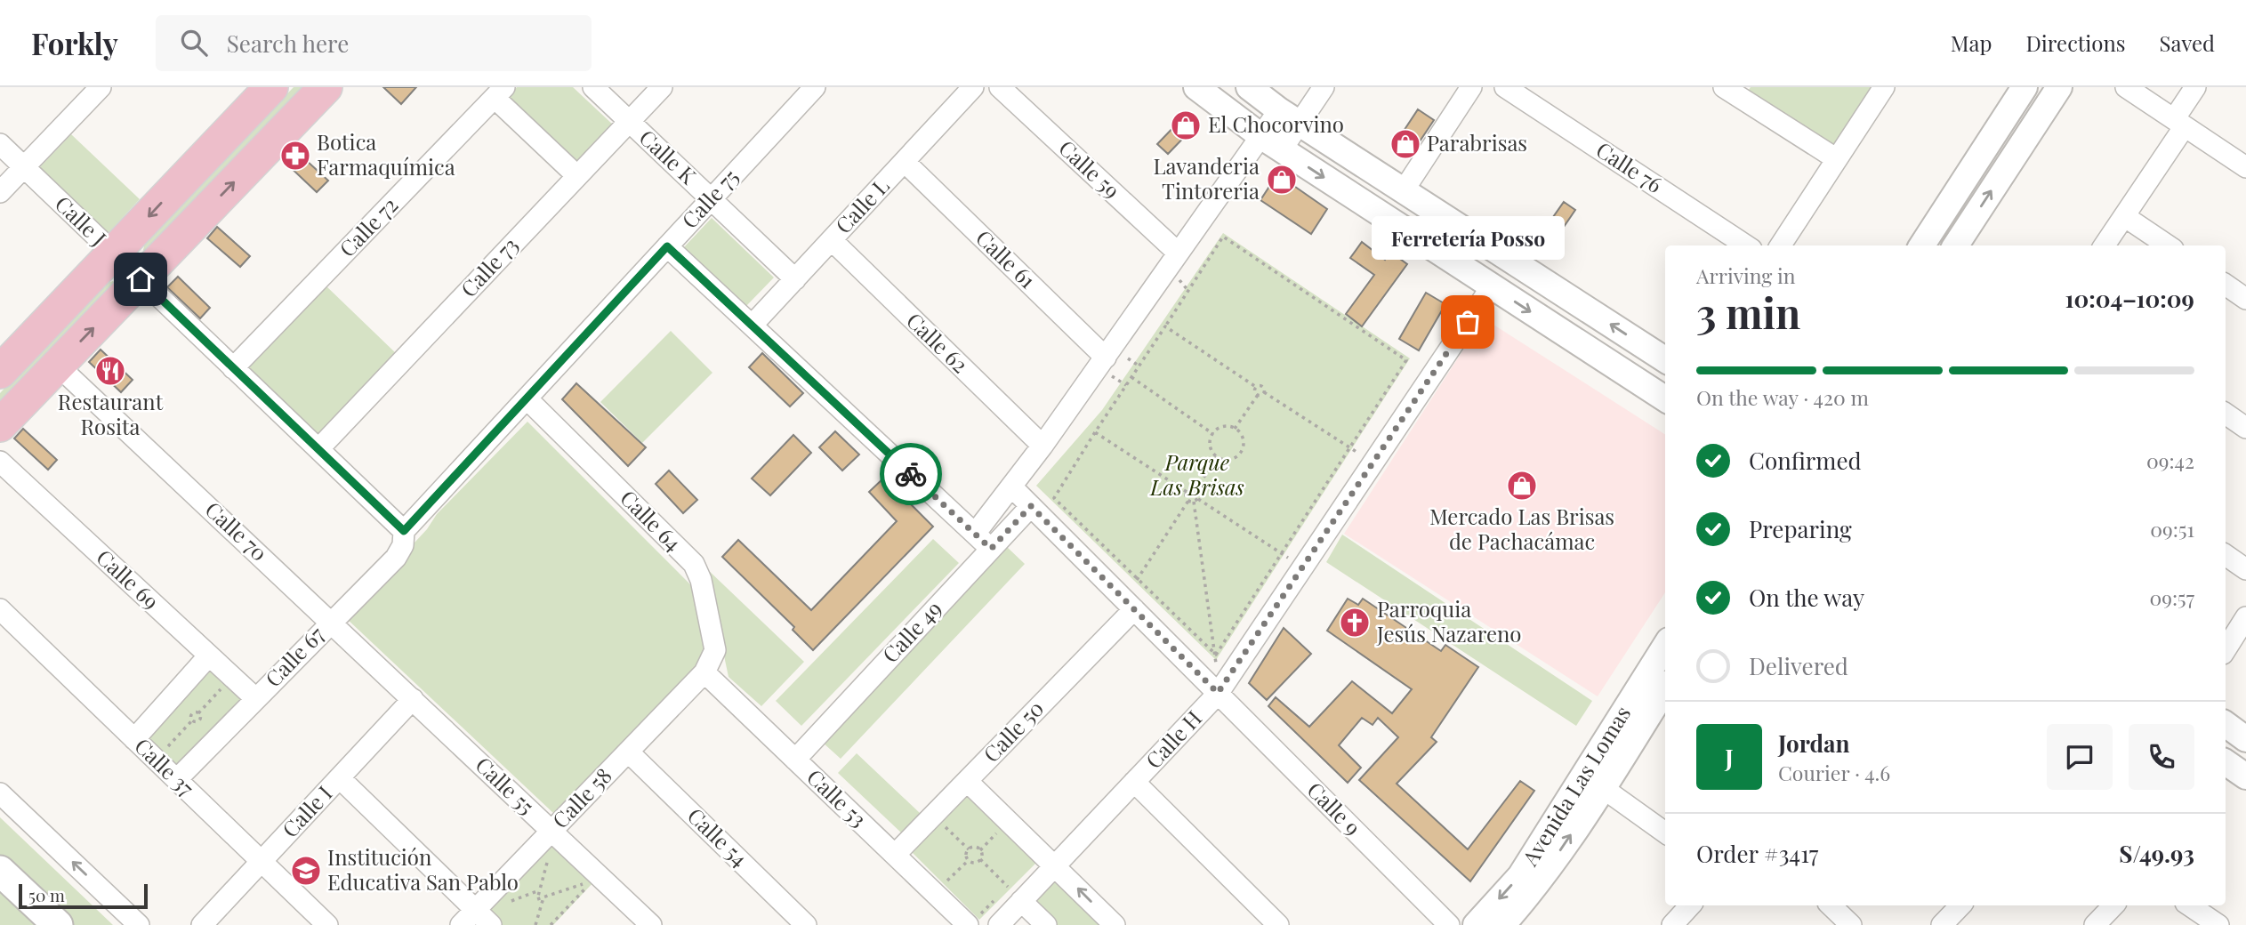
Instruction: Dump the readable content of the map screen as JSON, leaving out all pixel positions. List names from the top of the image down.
{
  "streets": {
    "street": [
      "Calle K",
      "Calle 76",
      "Calle 59",
      "Calle 75",
      "Calle L",
      "Calle J",
      "Calle 72",
      "Calle 61",
      "Calle 73",
      "Calle 62",
      "Calle 64",
      "Calle 70",
      "Calle 69",
      "Calle 49",
      "Calle 67",
      "Calle 50",
      "Calle H",
      "Calle 37",
      "Calle 55",
      "Avenida Las Lomas",
      "Calle 58",
      "Calle 53",
      "Calle 9",
      "Calle I",
      "Calle 54"
    ]
  },
  "crossings": [
    ["Calle K", "Calle 75"],
    ["Calle K", "Calle L"],
    ["Calle K", "Calle 73"],
    ["Calle 75", "Calle J"],
    ["Calle 75", "Calle 64"],
    ["Calle 75", "Calle 67"],
    ["Calle L", "Calle 61"],
    ["Calle L", "Calle 62"],
    ["Calle J", "Calle 72"],
    ["Calle J", "Calle 73"],
    ["Calle J", "Calle 67"],
    ["Calle 64", "Calle 58"],
    ["Calle 64", "Calle 53"],
    ["Calle 70", "Calle 67"],
    ["Calle 70", "Calle 55"],
    ["Calle 70", "Calle I"],
    ["Calle 69", "Calle 67"],
    ["Calle 49", "Calle 53"],
    ["Calle 49", "Calle 9"],
    ["Calle 67", "Calle 37"],
    ["Calle 50", "Calle 53"],
    ["Calle 50", "Calle 9"],
    ["Calle H", "Calle 9"],
    ["Calle 37", "Calle I"],
    ["Calle 55", "Calle 58"],
    ["Calle 55", "Calle I"],
    ["Calle 58", "Calle 53"],
    ["Calle 58", "Calle 54"]
  ],
  "parks": ["Parque Las Brisas"],
  "places": {
    "shop": [
      "El Chocorvino",
      "Parabrisas",
      "Lavanderia Tintoreria",
      "Mercado Las Brisas de Pachacámac"
    ],
    "pharmacy": ["Botica Farmaquímica"],
    "other": ["Ferretería Posso"],
    "restaurant": ["Restaurant Rosita"],
    "church": ["Parroquia Jesús Nazareno"],
    "school or university": ["Institución Educativa San Pablo"]
  },
  "scale_bar": "50 m",
  "page": {
    "header": "Forkly",
    "search": "Search here",
    "nav": ["Map", "Directions", "Saved"],
    "bubble": "Ferretería Posso",
    "heading": ["3 min", "Arriving in", "10:04–10:09"],
    "panel": [
      "Jordan",
      "Courier · 4.6",
      "Order #3417",
      "S/49.93"
    ],
    "bar": "On the way · 420 m",
    "list": [
      ["Confirmed", "09:42"],
      ["Preparing", "09:51"],
      ["On the way", "09:57"],
      "Delivered"
    ],
    "round": "J",
    "scale": "50 m"
  }
}
